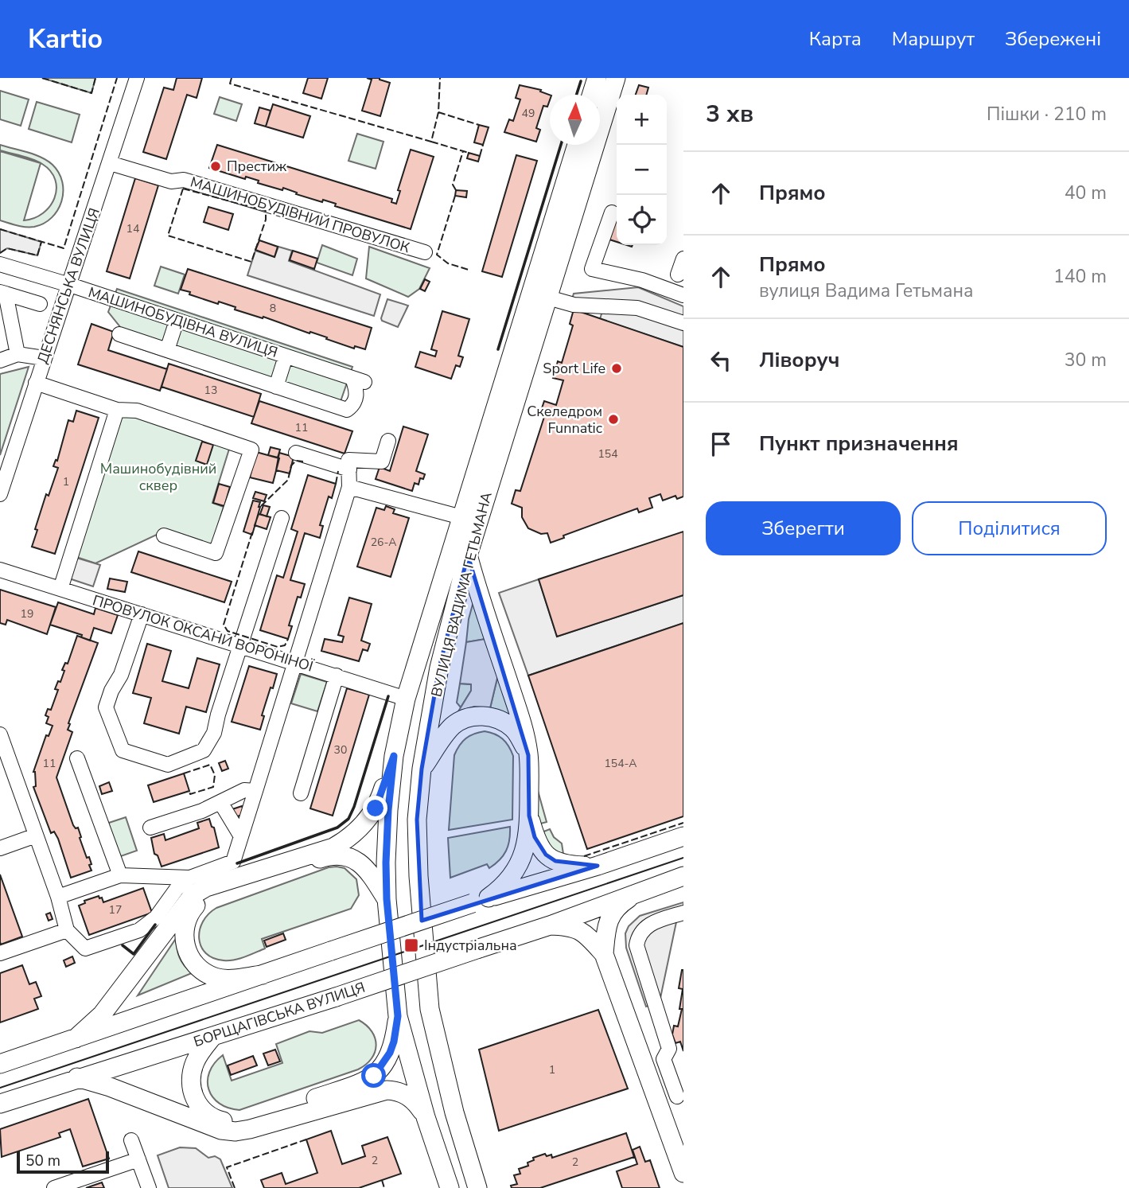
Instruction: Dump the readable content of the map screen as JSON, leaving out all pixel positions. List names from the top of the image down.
{
  "streets": {
    "main road": ["ВУЛИЦЯ ВАДИМА ГЕТЬМАНА", "БОРЩАГІВСЬКА ВУЛИЦЯ"],
    "street": [
      "МАШИНОБУДІВНИЙ ПРОВУЛОК",
      "ДЕСНЯНСЬКА ВУЛИЦЯ",
      "МАШИНОБУДІВНА ВУЛИЦЯ",
      "ПРОВУЛОК ОКСАНИ ВОРОНІНОЇ"
    ]
  },
  "crossings": [
    ["МАШИНОБУДІВНИЙ ПРОВУЛОК", "ДЕСНЯНСЬКА ВУЛИЦЯ"],
    ["ДЕСНЯНСЬКА ВУЛИЦЯ", "МАШИНОБУДІВНА ВУЛИЦЯ"],
    ["ВУЛИЦЯ ВАДИМА ГЕТЬМАНА", "ПРОВУЛОК ОКСАНИ ВОРОНІНОЇ"]
  ],
  "parks": ["Машинобудівний сквер"],
  "places": {
    "other": ["Престиж", "Sport Life", "Скеледром Funnatic"],
    "transit": ["Індустріальна"]
  },
  "house_numbers": [
    "49",
    "14",
    "8",
    "13",
    "11",
    "154",
    "1",
    "26-А",
    "19",
    "30",
    "11",
    "154-А",
    "17",
    "1",
    "2",
    "2"
  ],
  "scale_bar": "50 m",
  "north": "top",
  "page": {
    "header": "Kartio",
    "nav": ["Карта", "Маршрут", "Збережені"],
    "heading": ["3 хв", "Пішки · 210 m"],
    "map_buttons": ["+", "−"],
    "list": [
      ["Прямо", "40 m"],
      ["Прямо", "вулиця Вадима Гетьмана", "140 m"],
      ["Ліворуч", "30 m"],
      "Пункт призначення"
    ],
    "buttons": ["Зберегти", "Поділитися"],
    "scale": "50 m"
  }
}
